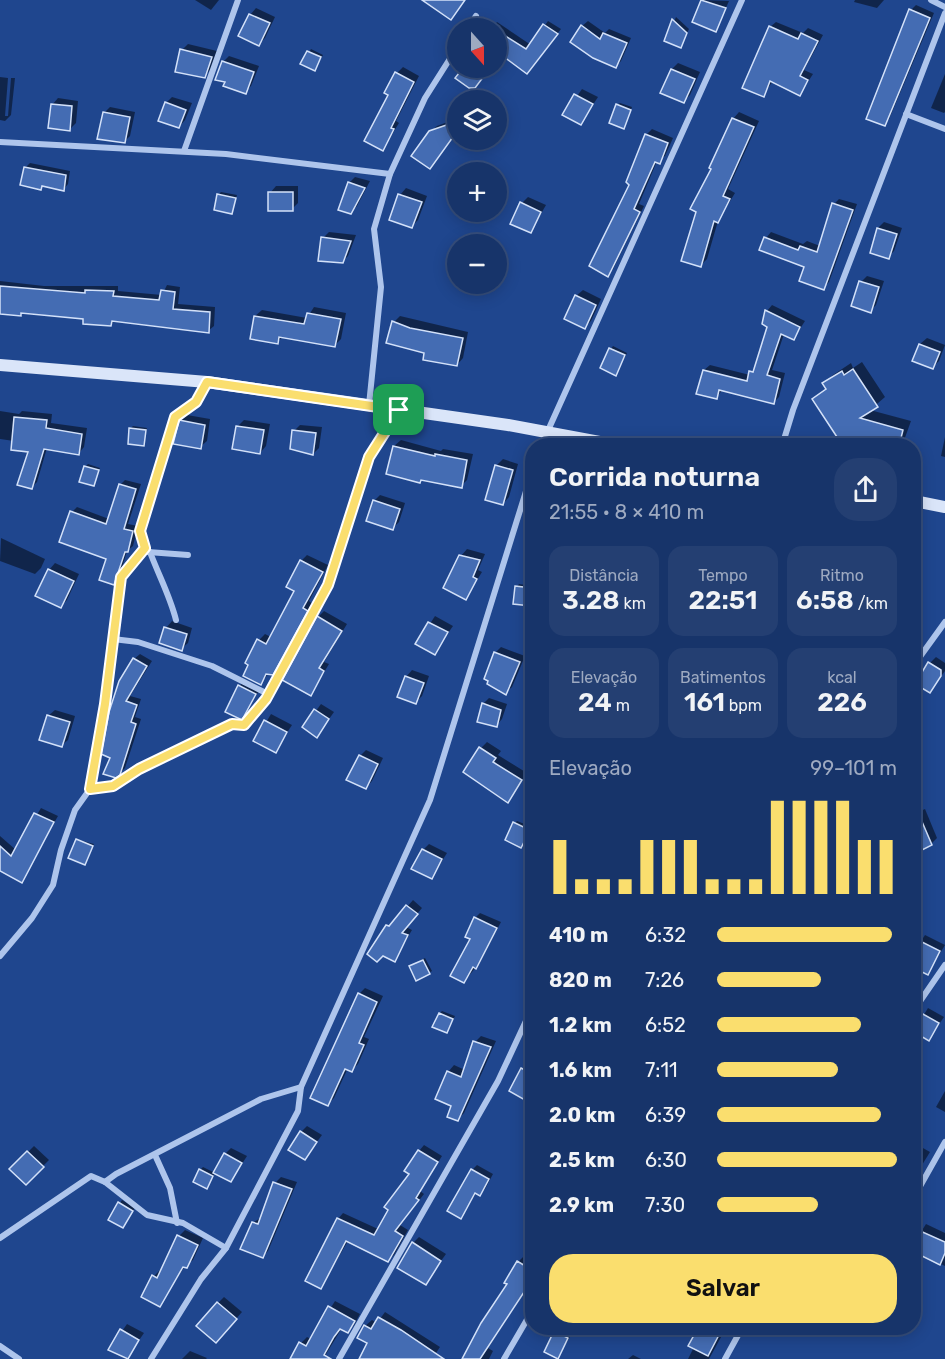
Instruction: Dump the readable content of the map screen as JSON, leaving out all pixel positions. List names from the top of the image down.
{
  "north": "bottom",
  "page": {
    "map_buttons": ["+", "−"],
    "heading": ["Corrida noturna", "21:55 · 8 × 410 m"],
    "stats": [
      ["Distância", "3.28 km"],
      ["Tempo", "22:51"],
      ["Ritmo", "6:58 /km"],
      ["Elevação", "24 m"],
      ["Batimentos", "161 bpm"],
      ["kcal", "226"]
    ],
    "chart": ["Elevação", "99–101 m"],
    "list": [
      {
        "name": "410 m",
        "note": "6:32"
      },
      {
        "name": "820 m",
        "note": "7:26"
      },
      {
        "name": "1.2 km",
        "note": "6:52"
      },
      {
        "name": "1.6 km",
        "note": "7:11"
      },
      {
        "name": "2.0 km",
        "note": "6:39"
      },
      {
        "name": "2.5 km",
        "note": "6:30"
      },
      {
        "name": "2.9 km",
        "note": "7:30"
      }
    ],
    "buttons": "Salvar"
  }
}
